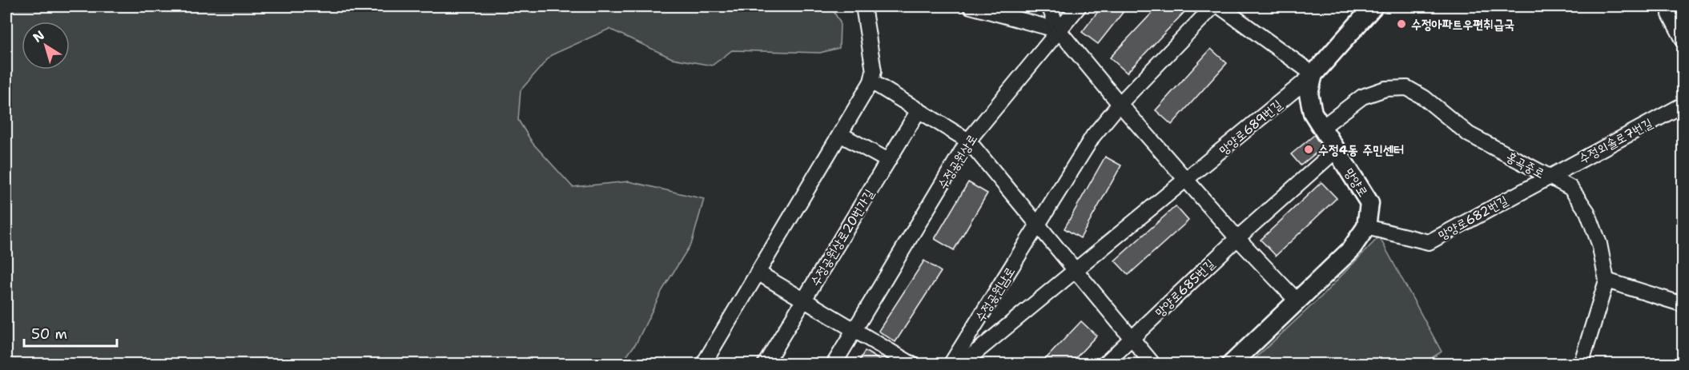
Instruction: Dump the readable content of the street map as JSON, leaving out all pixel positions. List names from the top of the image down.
{
  "streets": {
    "main road": ["망양로"],
    "street": [
      "망양로689번길",
      "수정외솔로7번길",
      "수정공원상로",
      "홍곡중로",
      "망양로682번길",
      "수정공원상로20번가길",
      "망양로685번길",
      "수정공원남로"
    ]
  },
  "crossings": [
    ["망양로689번길", "망양로"],
    ["수정외솔로7번길", "홍곡중로"],
    ["수정외솔로7번길", "망양로682번길"],
    ["홍곡중로", "망양로"],
    ["홍곡중로", "망양로682번길"],
    ["망양로", "망양로682번길"],
    ["망양로", "망양로685번길"]
  ],
  "places": ["수정아파트우편취급국", "수정4동 주민센터"],
  "scale_bar": "50 m",
  "north": "top left"
}
